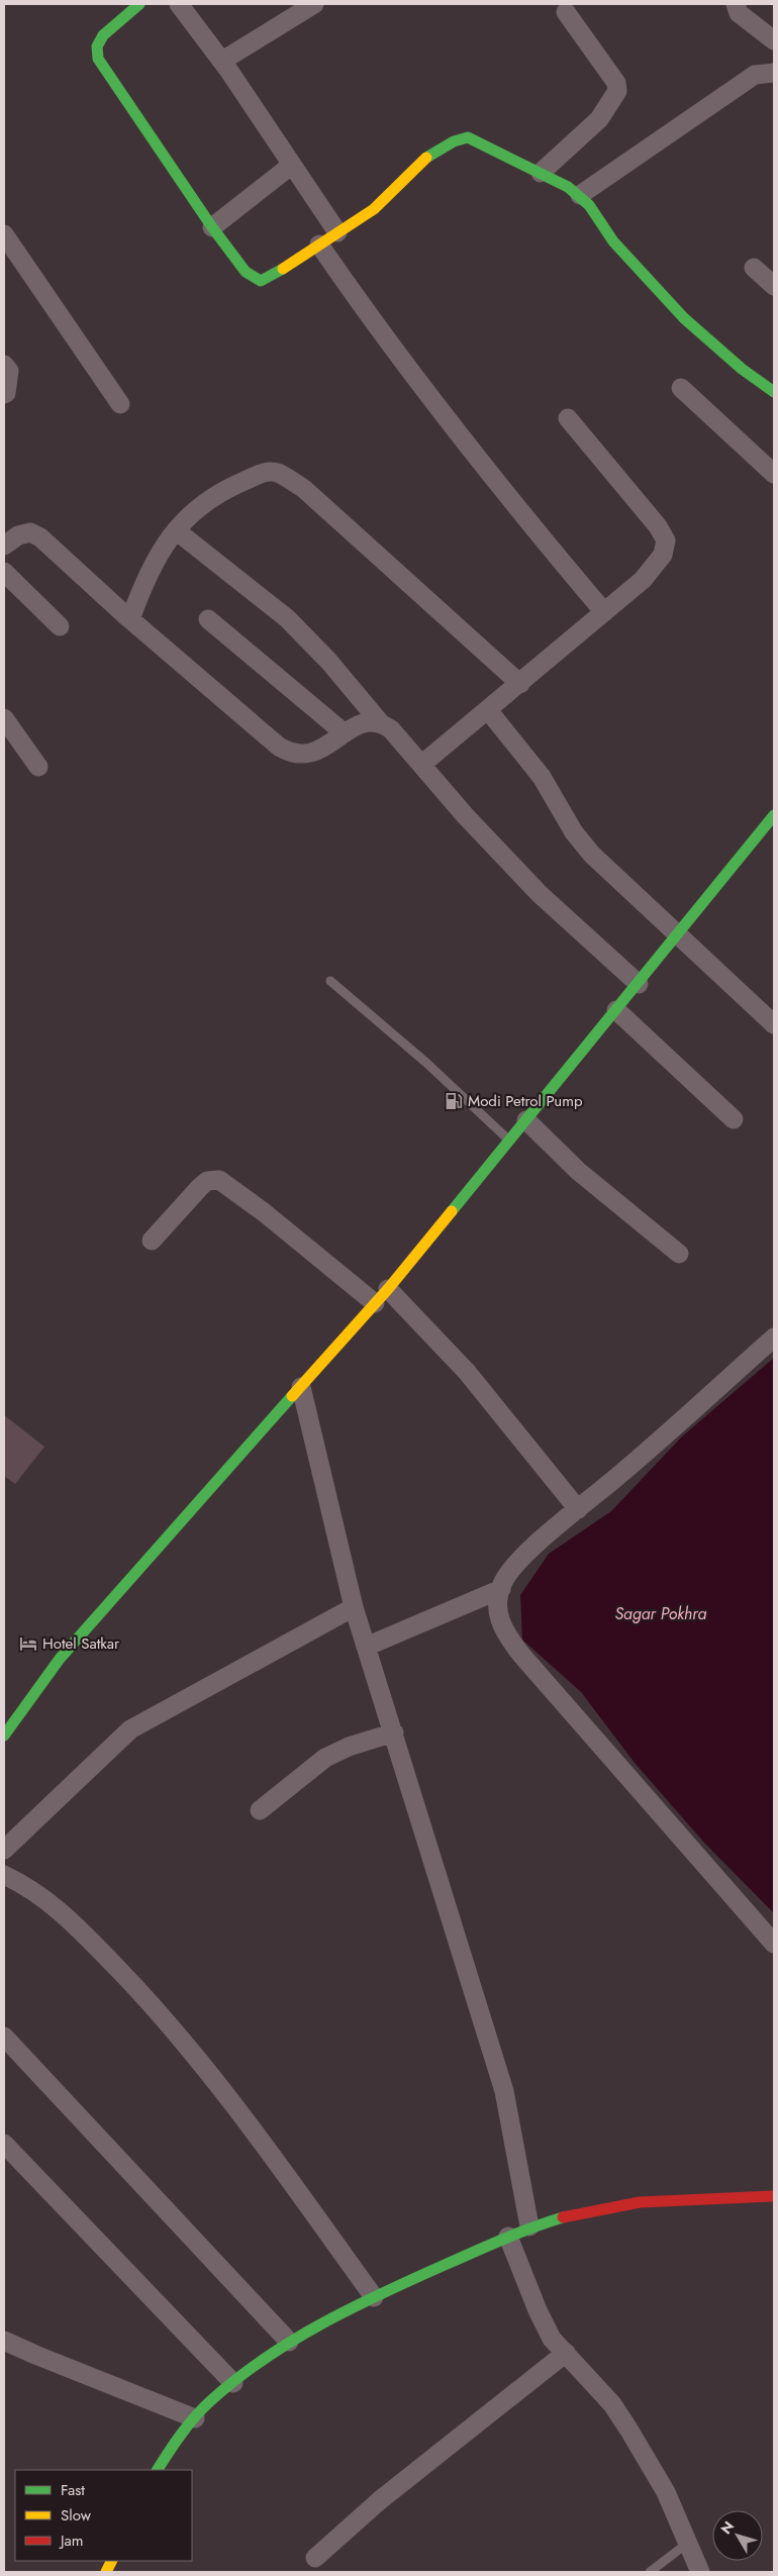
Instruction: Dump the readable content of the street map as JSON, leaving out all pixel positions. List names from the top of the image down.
{
  "water": ["Sagar Pokhra"],
  "places": {
    "fuel station": ["Modi Petrol Pump"],
    "hotel": ["Hotel Satkar"]
  },
  "legend": ["Fast", "Slow", "Jam"],
  "north": "top left"
}
